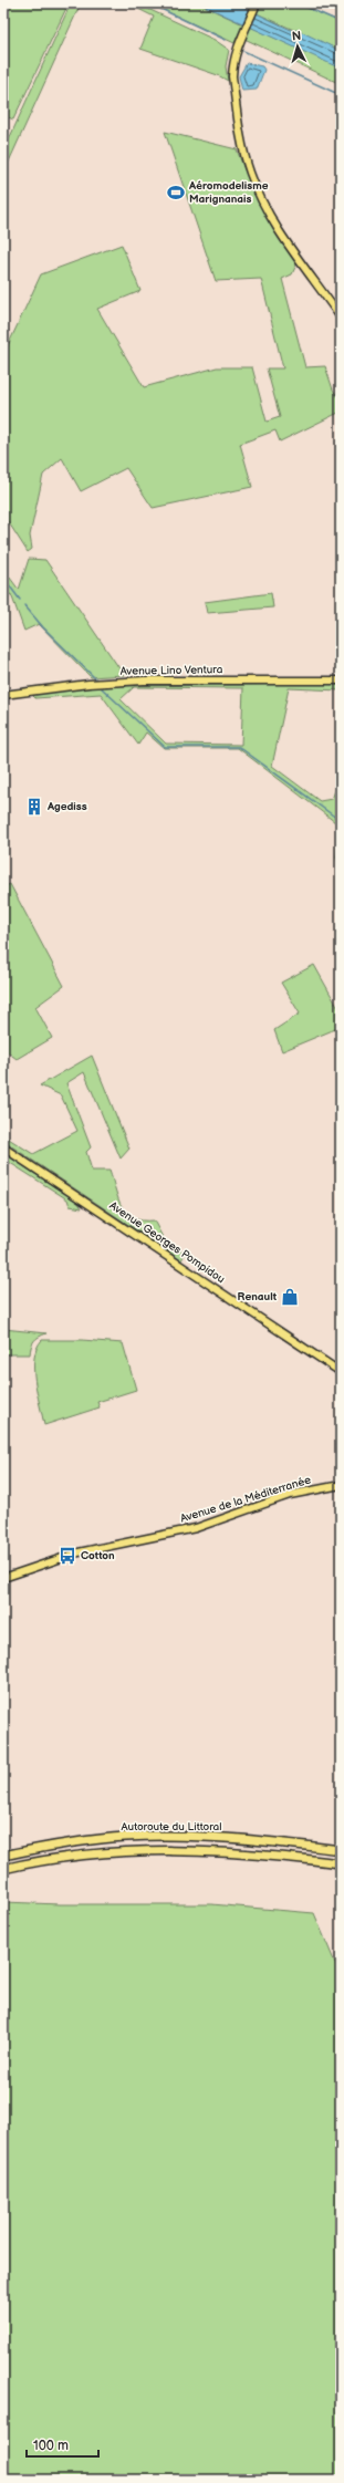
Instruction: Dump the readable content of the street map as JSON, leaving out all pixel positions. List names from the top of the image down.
{
  "streets": {
    "highway": ["Autoroute du Littoral"],
    "main road": ["Avenue Lino Ventura", "Avenue Georges Pompidou", "Avenue de la Méditerranée"]
  },
  "places": {
    "sports": ["Aéromodelisme Marignanais"],
    "building": ["Agediss"],
    "shop": ["Renault"],
    "bus stop": ["Cotton"]
  },
  "scale_bar": "100 m",
  "north": "top"
}
